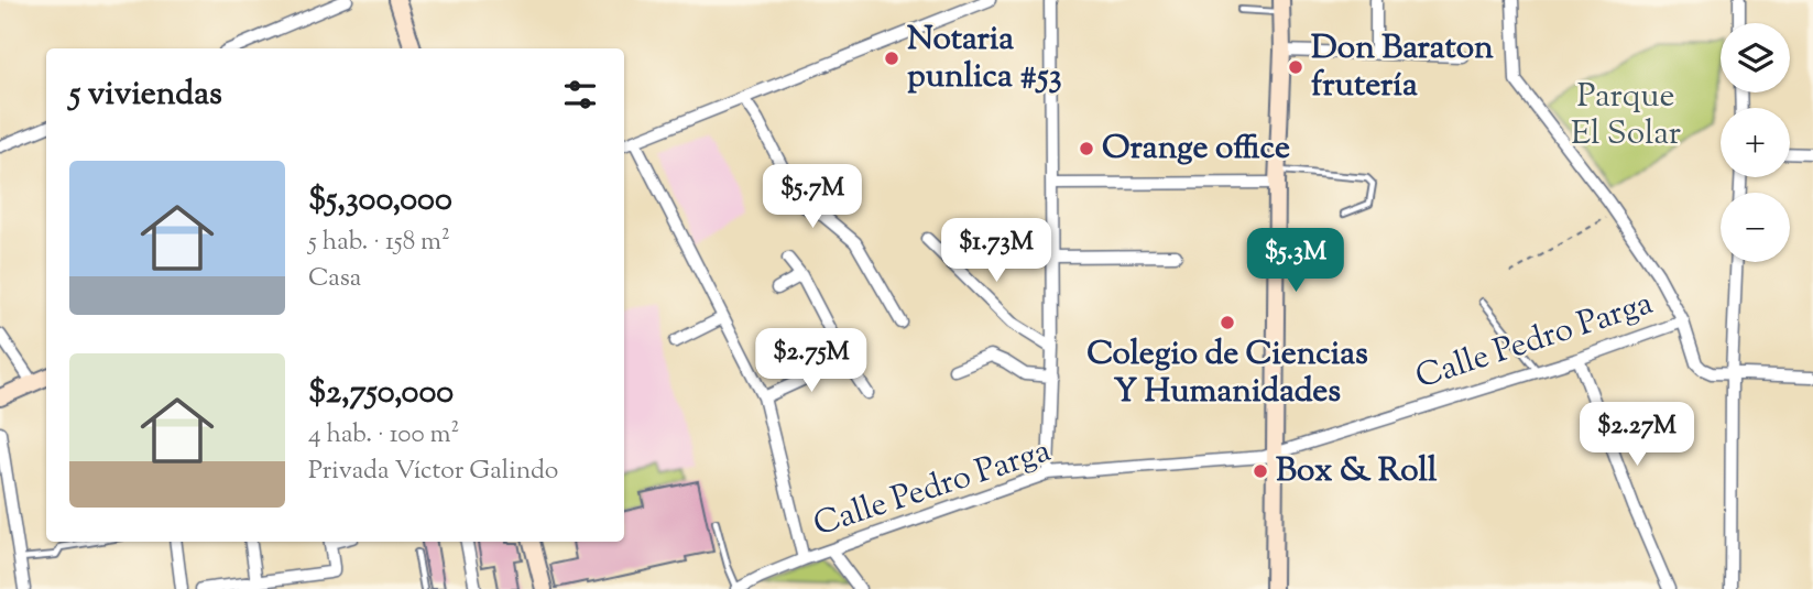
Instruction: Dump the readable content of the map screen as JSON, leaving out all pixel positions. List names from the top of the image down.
{
  "streets": {
    "street": ["Calle Pedro Parga"]
  },
  "parks": ["Parque El Solar"],
  "places": [
    "Notaria punlica #53",
    "Don Baraton frutería",
    "Orange office",
    "Colegio de Ciencias Y Humanidades",
    "Box & Roll"
  ],
  "page": {
    "map_buttons": ["+", "−"],
    "heading": "5 viviendas",
    "list": [
      {
        "name": "$5,300,000",
        "note": "5 hab. · 158 m² · Casa"
      },
      {
        "name": "$2,750,000",
        "note": "4 hab. · 100 m² · Privada Víctor Galindo"
      }
    ],
    "price": [
      "$5.7M",
      "$1.73M",
      "$5.3M",
      "$2.75M",
      "$2.27M"
    ]
  }
}
